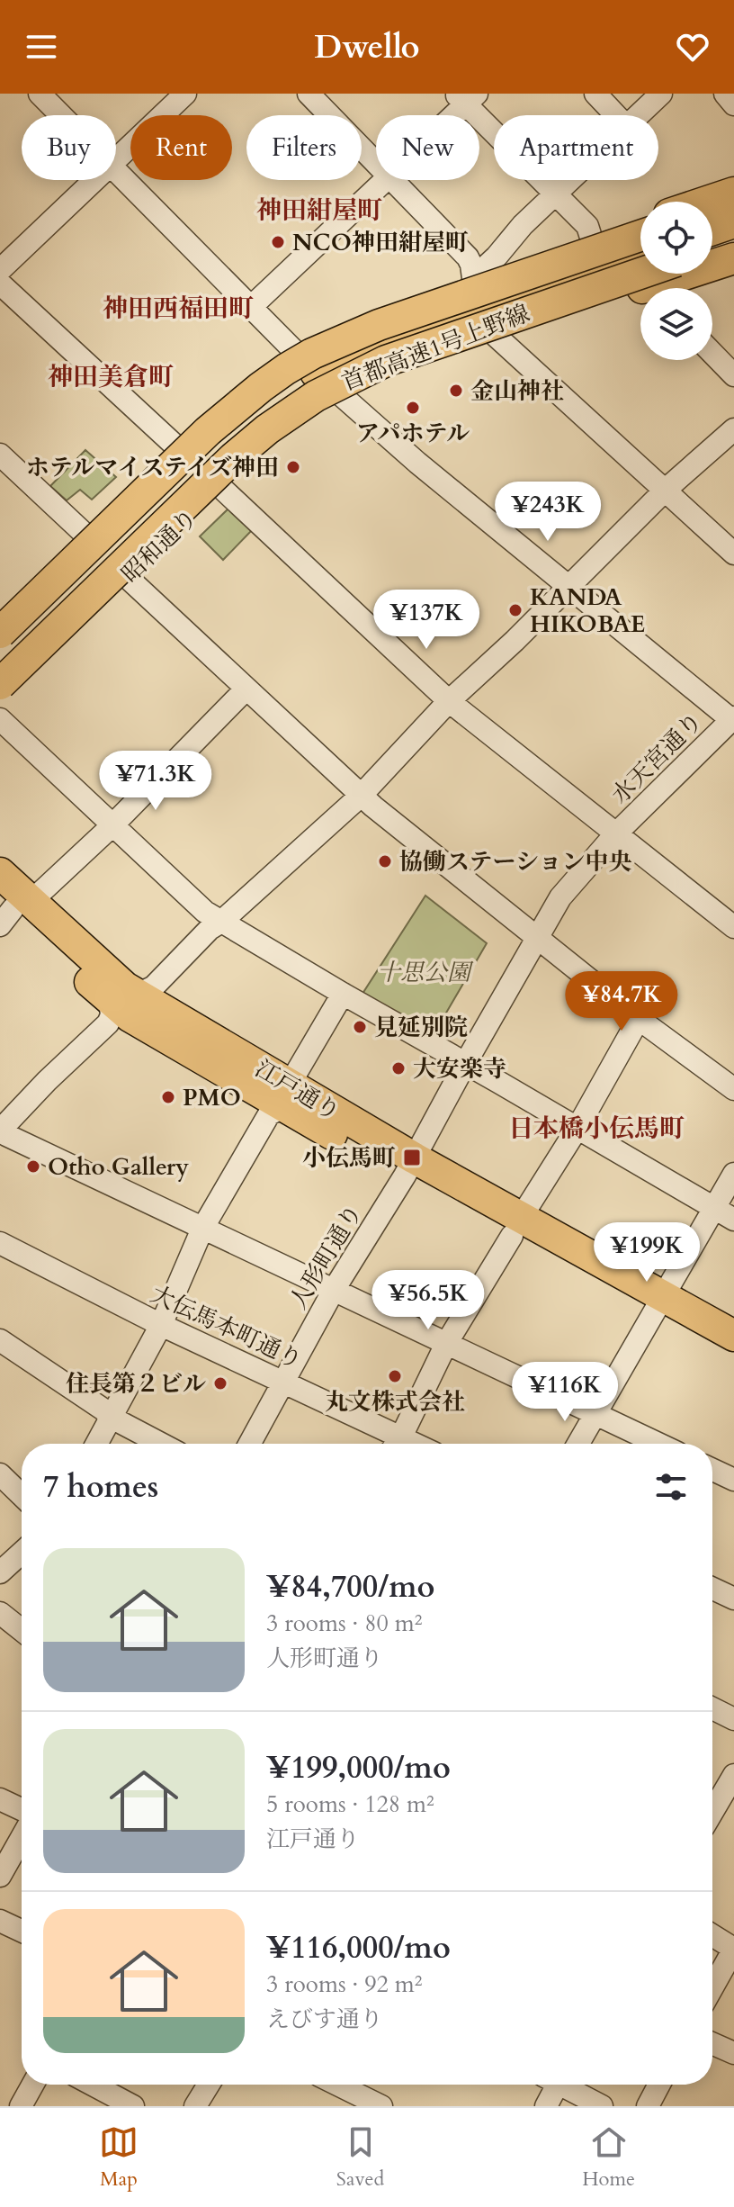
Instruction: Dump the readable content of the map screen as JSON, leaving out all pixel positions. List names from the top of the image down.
{
  "streets": {
    "highway": ["首都高速1号上野線", "昭和通り", "江戸通り"],
    "street": ["水天宮通り", "人形町通り", "大伝馬本町通り"]
  },
  "crossings": [
    ["水天宮通り", "人形町通り"],
    ["江戸通り", "人形町通り"],
    ["人形町通り", "大伝馬本町通り"]
  ],
  "districts": [
    "神田紺屋町",
    "神田西福田町",
    "神田美倉町",
    "日本橋小伝馬町"
  ],
  "parks": ["十思公園"],
  "places": {
    "other": [
      "NCO神田紺屋町",
      "金山神社",
      "アパホテル",
      "ホテルマイステイズ神田",
      "KANDA HIKOBAE",
      "協働ステーション中央",
      "見延別院",
      "大安楽寺",
      "PMO",
      "Otho Gallery",
      "丸文株式会社",
      "住長第２ビル"
    ],
    "transit": ["小伝馬町"]
  },
  "page": {
    "header": "Dwello",
    "chip": [
      "Buy",
      "Rent",
      "Filters",
      "New",
      "Apartment"
    ],
    "price": [
      "¥243K",
      "¥137K",
      "¥71.3K",
      "¥84.7K",
      "¥199K",
      "¥56.5K",
      "¥116K"
    ],
    "heading": "7 homes",
    "list": [
      {
        "name": "¥84,700/mo",
        "note": "3 rooms · 80 m² · 人形町通り"
      },
      {
        "name": "¥199,000/mo",
        "note": "5 rooms · 128 m² · 江戸通り"
      },
      {
        "name": "¥116,000/mo",
        "note": "3 rooms · 92 m² · えびす通り"
      }
    ],
    "tabs": ["Map", "Saved", "Home"]
  }
}
